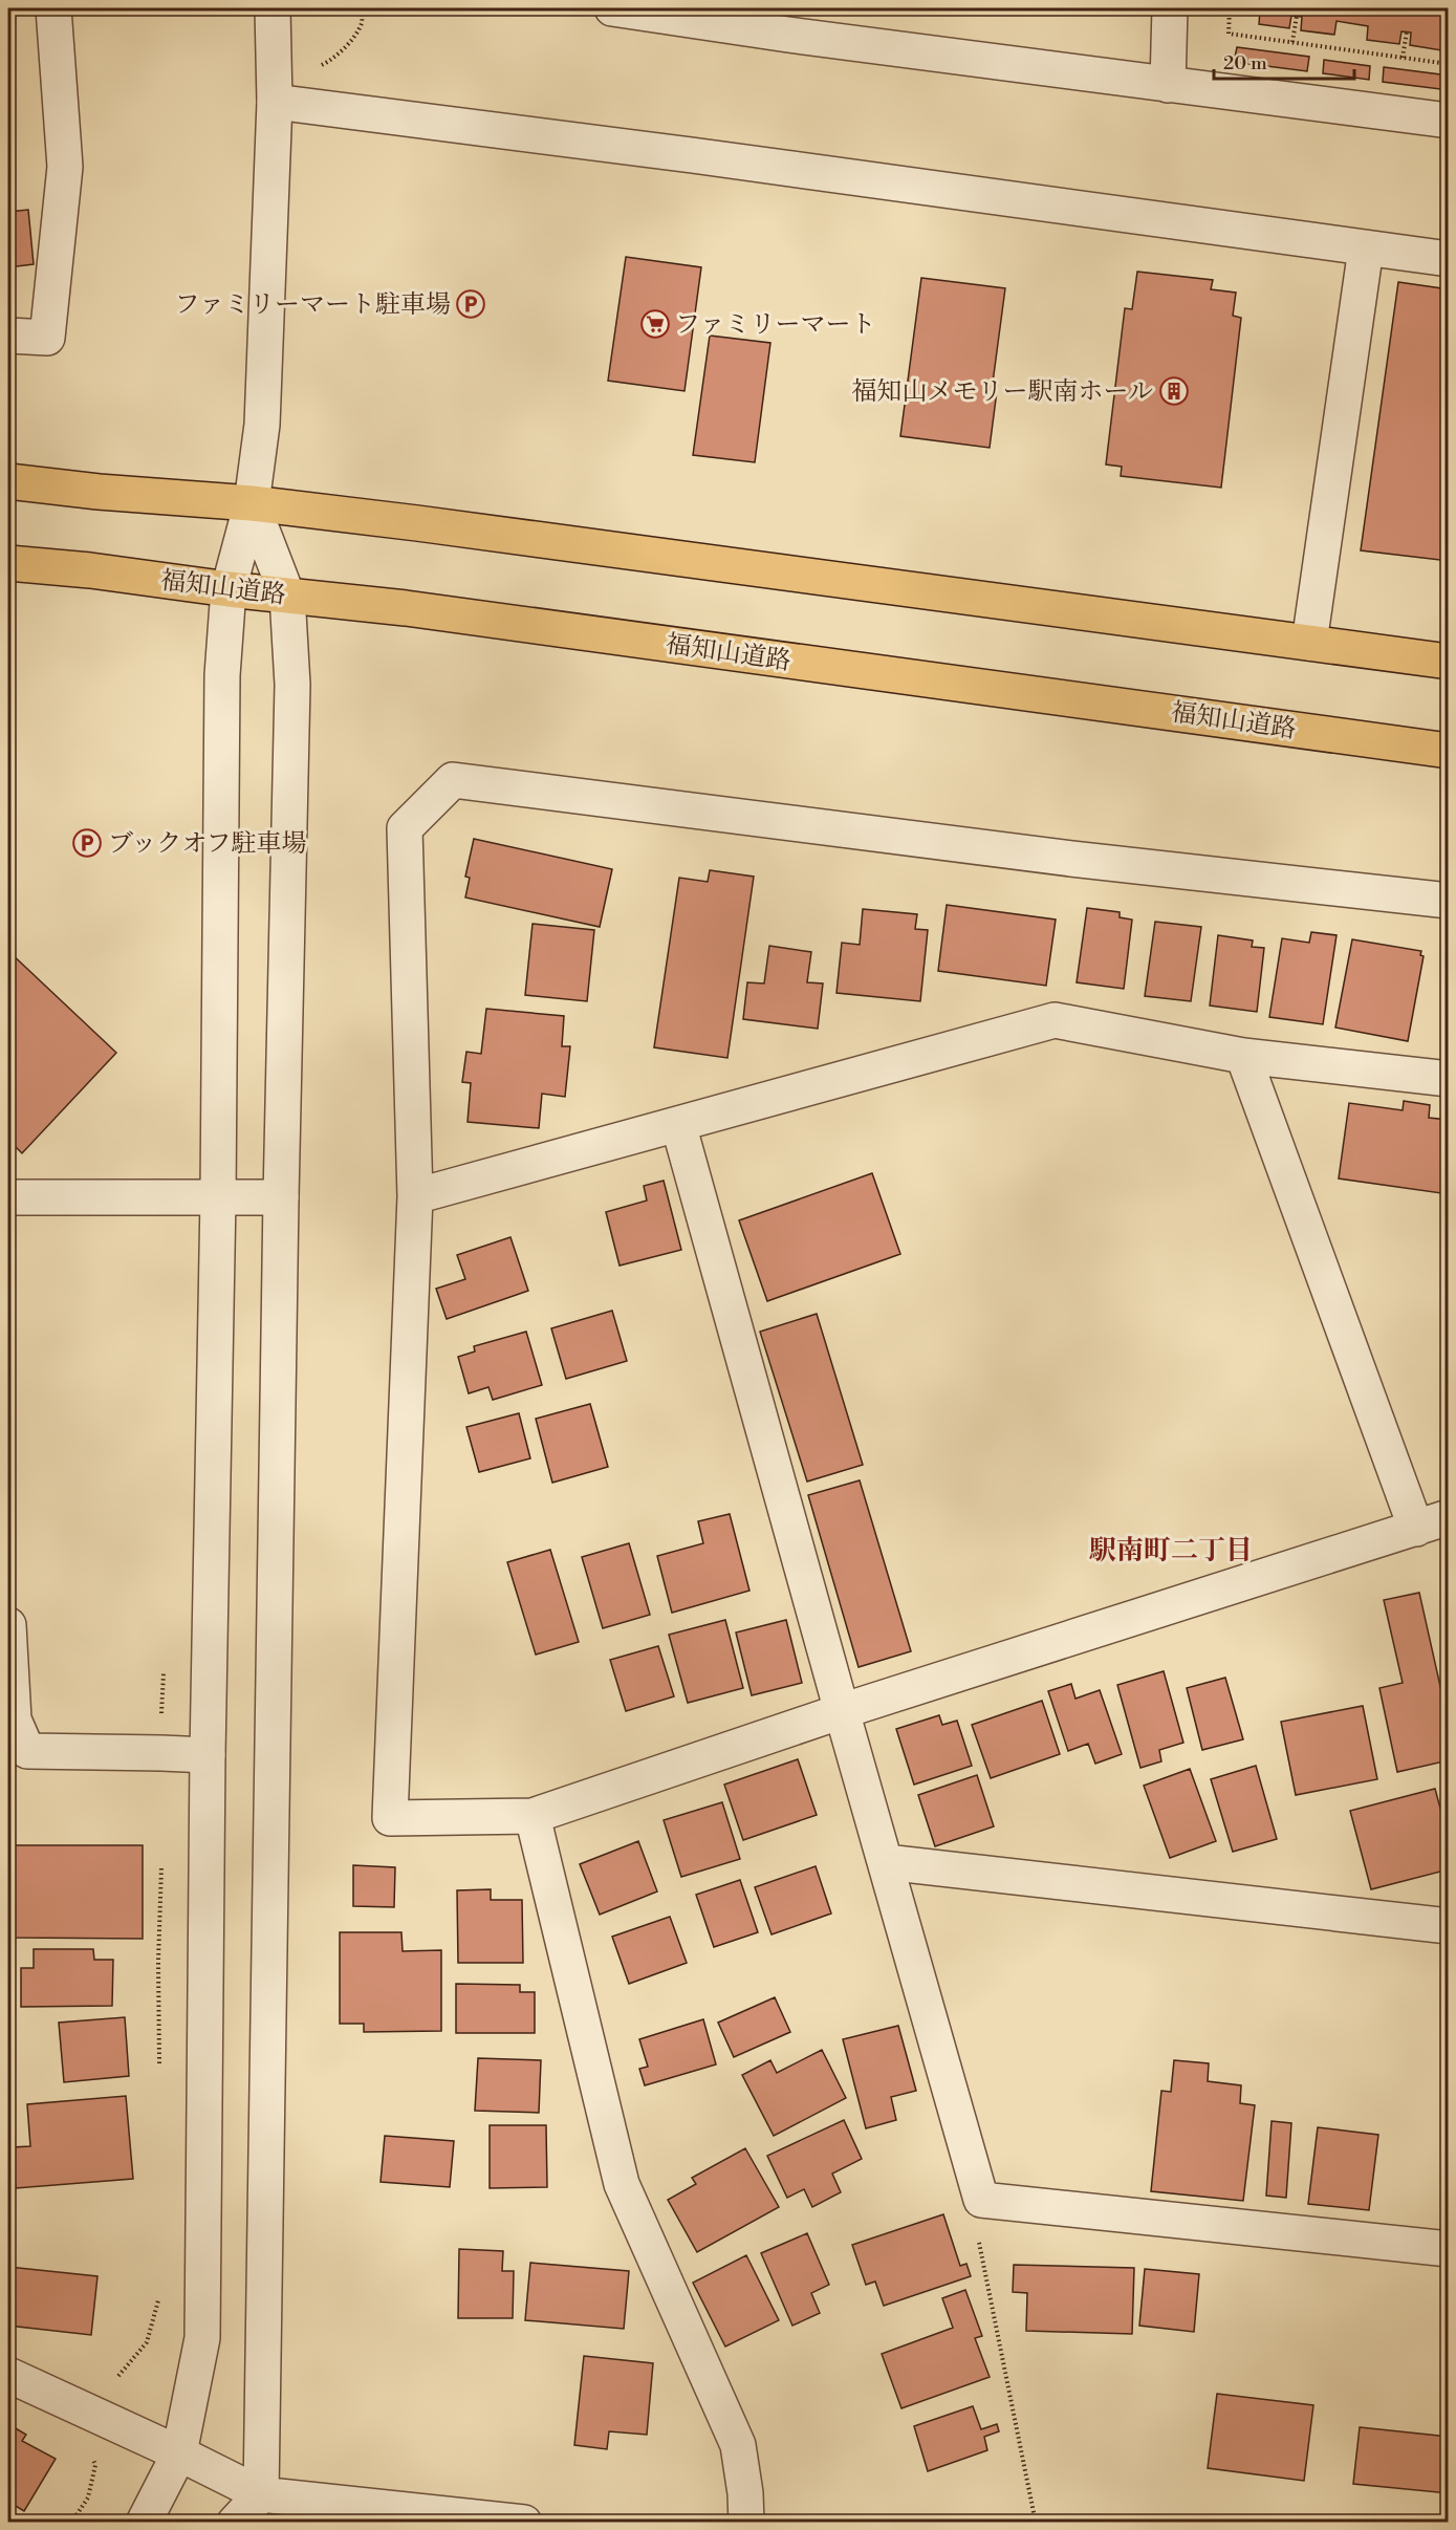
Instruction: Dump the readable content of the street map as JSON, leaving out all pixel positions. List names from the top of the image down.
{
  "streets": {
    "highway": ["福知山道路"]
  },
  "districts": ["駅南町二丁目"],
  "places": {
    "parking": ["ファミリーマート駐車場", "ブックオフ駐車場"],
    "supermarket": ["ファミリーマート"],
    "building": ["福知山メモリー駅南ホール"]
  },
  "scale_bar": "20 m"
}
